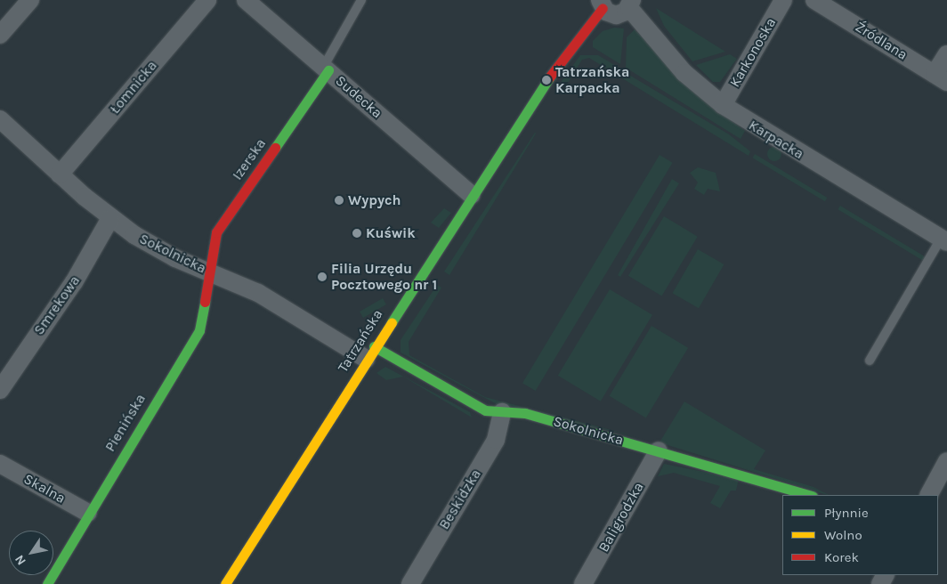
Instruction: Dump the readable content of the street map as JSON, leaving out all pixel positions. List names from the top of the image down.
{
  "streets": {
    "street": [
      "Źródlana",
      "Karkonoska",
      "Łomnicka",
      "Sudecka",
      "Karpacka",
      "Izerska",
      "Sokolnicka",
      "Smrekowa",
      "Tatrzańska",
      "Pienińska",
      "Skalna",
      "Beskidzka",
      "Baligrodzka"
    ]
  },
  "crossings": [
    ["Karkonoska", "Karpacka"],
    ["Łomnicka", "Sokolnicka"],
    ["Sudecka", "Izerska"],
    ["Sudecka", "Tatrzańska"],
    ["Izerska", "Sokolnicka"],
    ["Izerska", "Pienińska"],
    ["Sokolnicka", "Smrekowa"],
    ["Sokolnicka", "Tatrzańska"],
    ["Sokolnicka", "Pienińska"],
    ["Sokolnicka", "Beskidzka"],
    ["Sokolnicka", "Baligrodzka"],
    ["Pienińska", "Skalna"]
  ],
  "places": [
    "Tatrzańska Karpacka",
    "Wypych",
    "Kuświk",
    "Filia Urzędu Pocztowego nr 1"
  ],
  "legend": ["Płynnie", "Wolno", "Korek"],
  "north": "bottom left"
}
